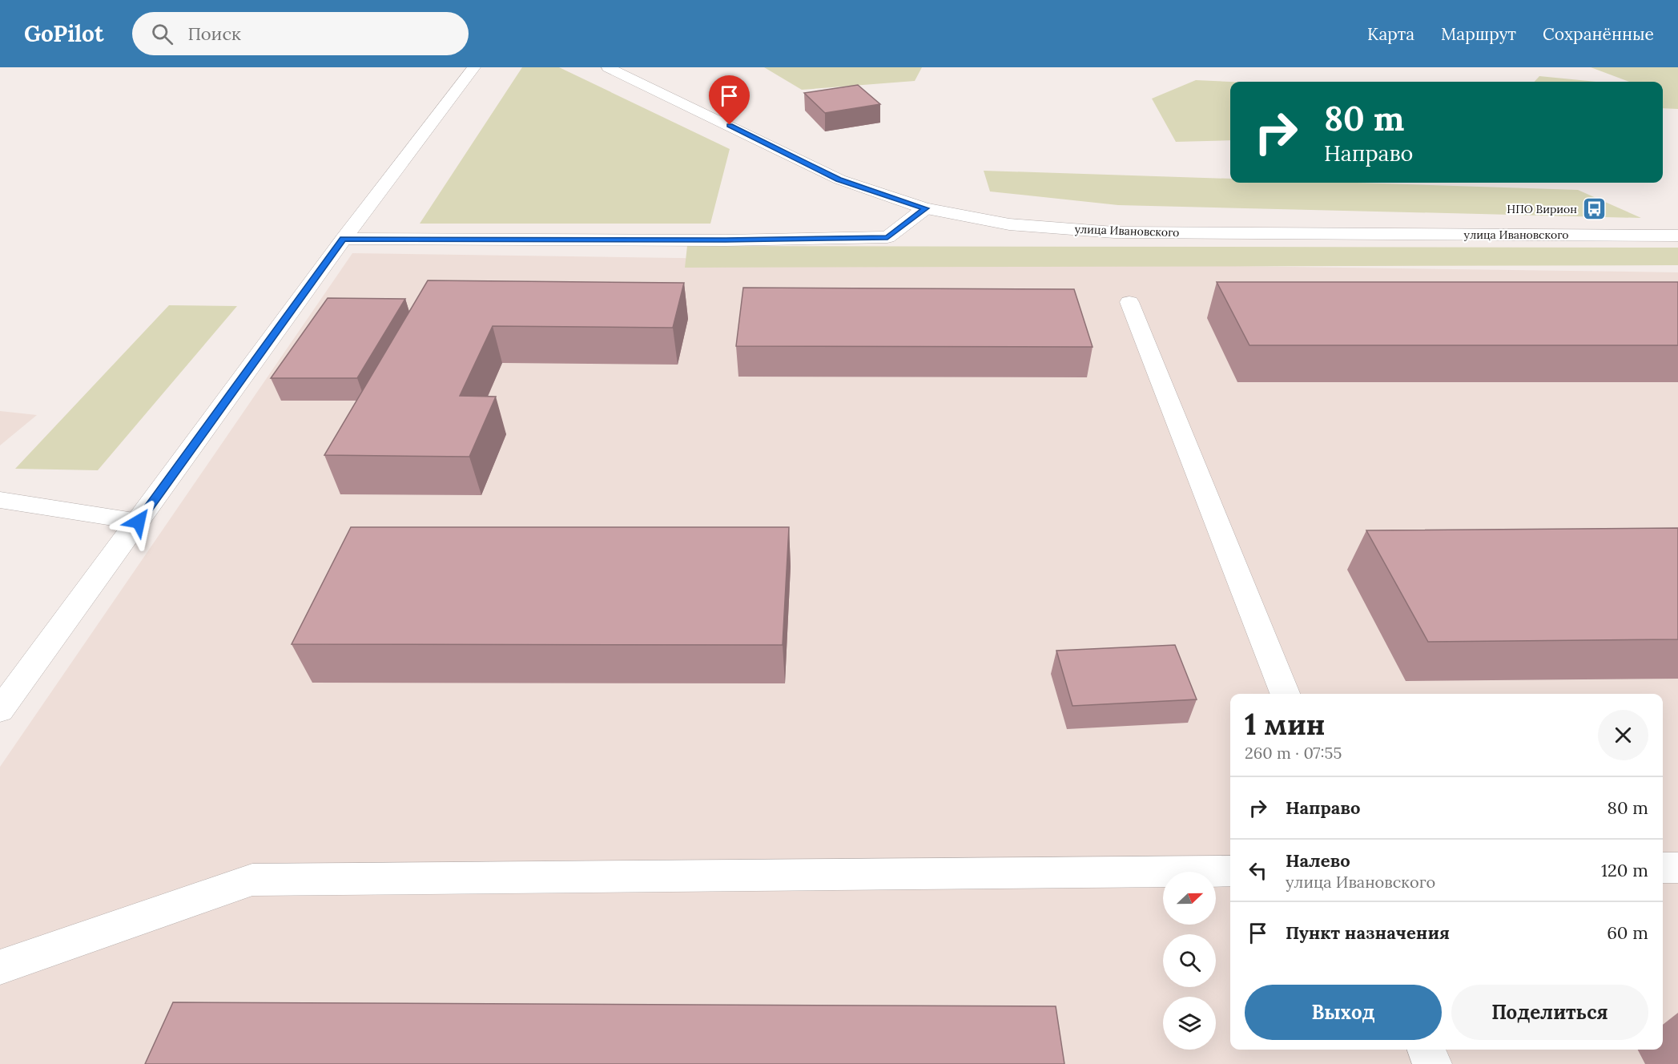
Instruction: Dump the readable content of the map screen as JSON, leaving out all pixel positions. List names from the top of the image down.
{
  "streets": {
    "main road": ["улица Ивановского"]
  },
  "places": {
    "bus stop": ["НПО Вирион"]
  },
  "north": "right",
  "page": {
    "header": "GoPilot",
    "search": "Поиск",
    "nav": ["Карта", "Маршрут", "Сохранённые"],
    "turn": ["80 m", "Направо"],
    "heading": ["1 мин", "260 m · 07:55"],
    "list": [
      {
        "name": "Направо",
        "value": "80 m"
      },
      {
        "name": "Налево",
        "note": "улица Ивановского",
        "value": "120 m"
      },
      {
        "name": "Пункт назначения",
        "value": "60 m"
      }
    ],
    "buttons": ["Выход", "Поделиться"]
  }
}
